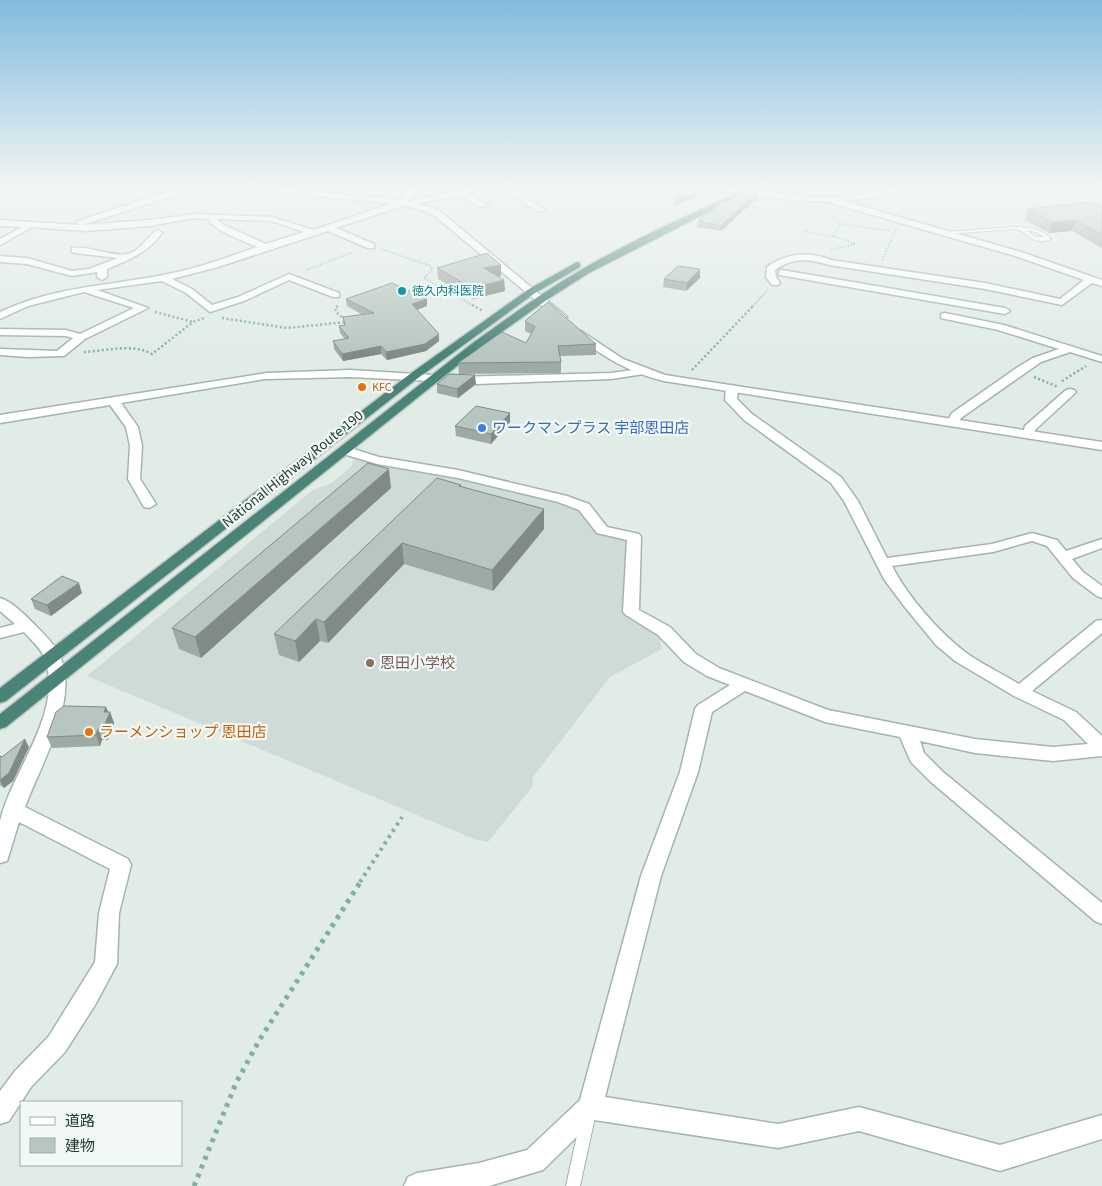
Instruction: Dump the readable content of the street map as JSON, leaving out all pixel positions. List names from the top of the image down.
{
  "streets": {
    "highway": ["National Highway Route 190"]
  },
  "places": [
    "徳久内科医院",
    "KFC",
    "ワークマンプラス 宇部恩田店",
    "恩田小学校",
    "ラーメンショップ 恩田店"
  ],
  "legend": ["道路", "建物"]
}
